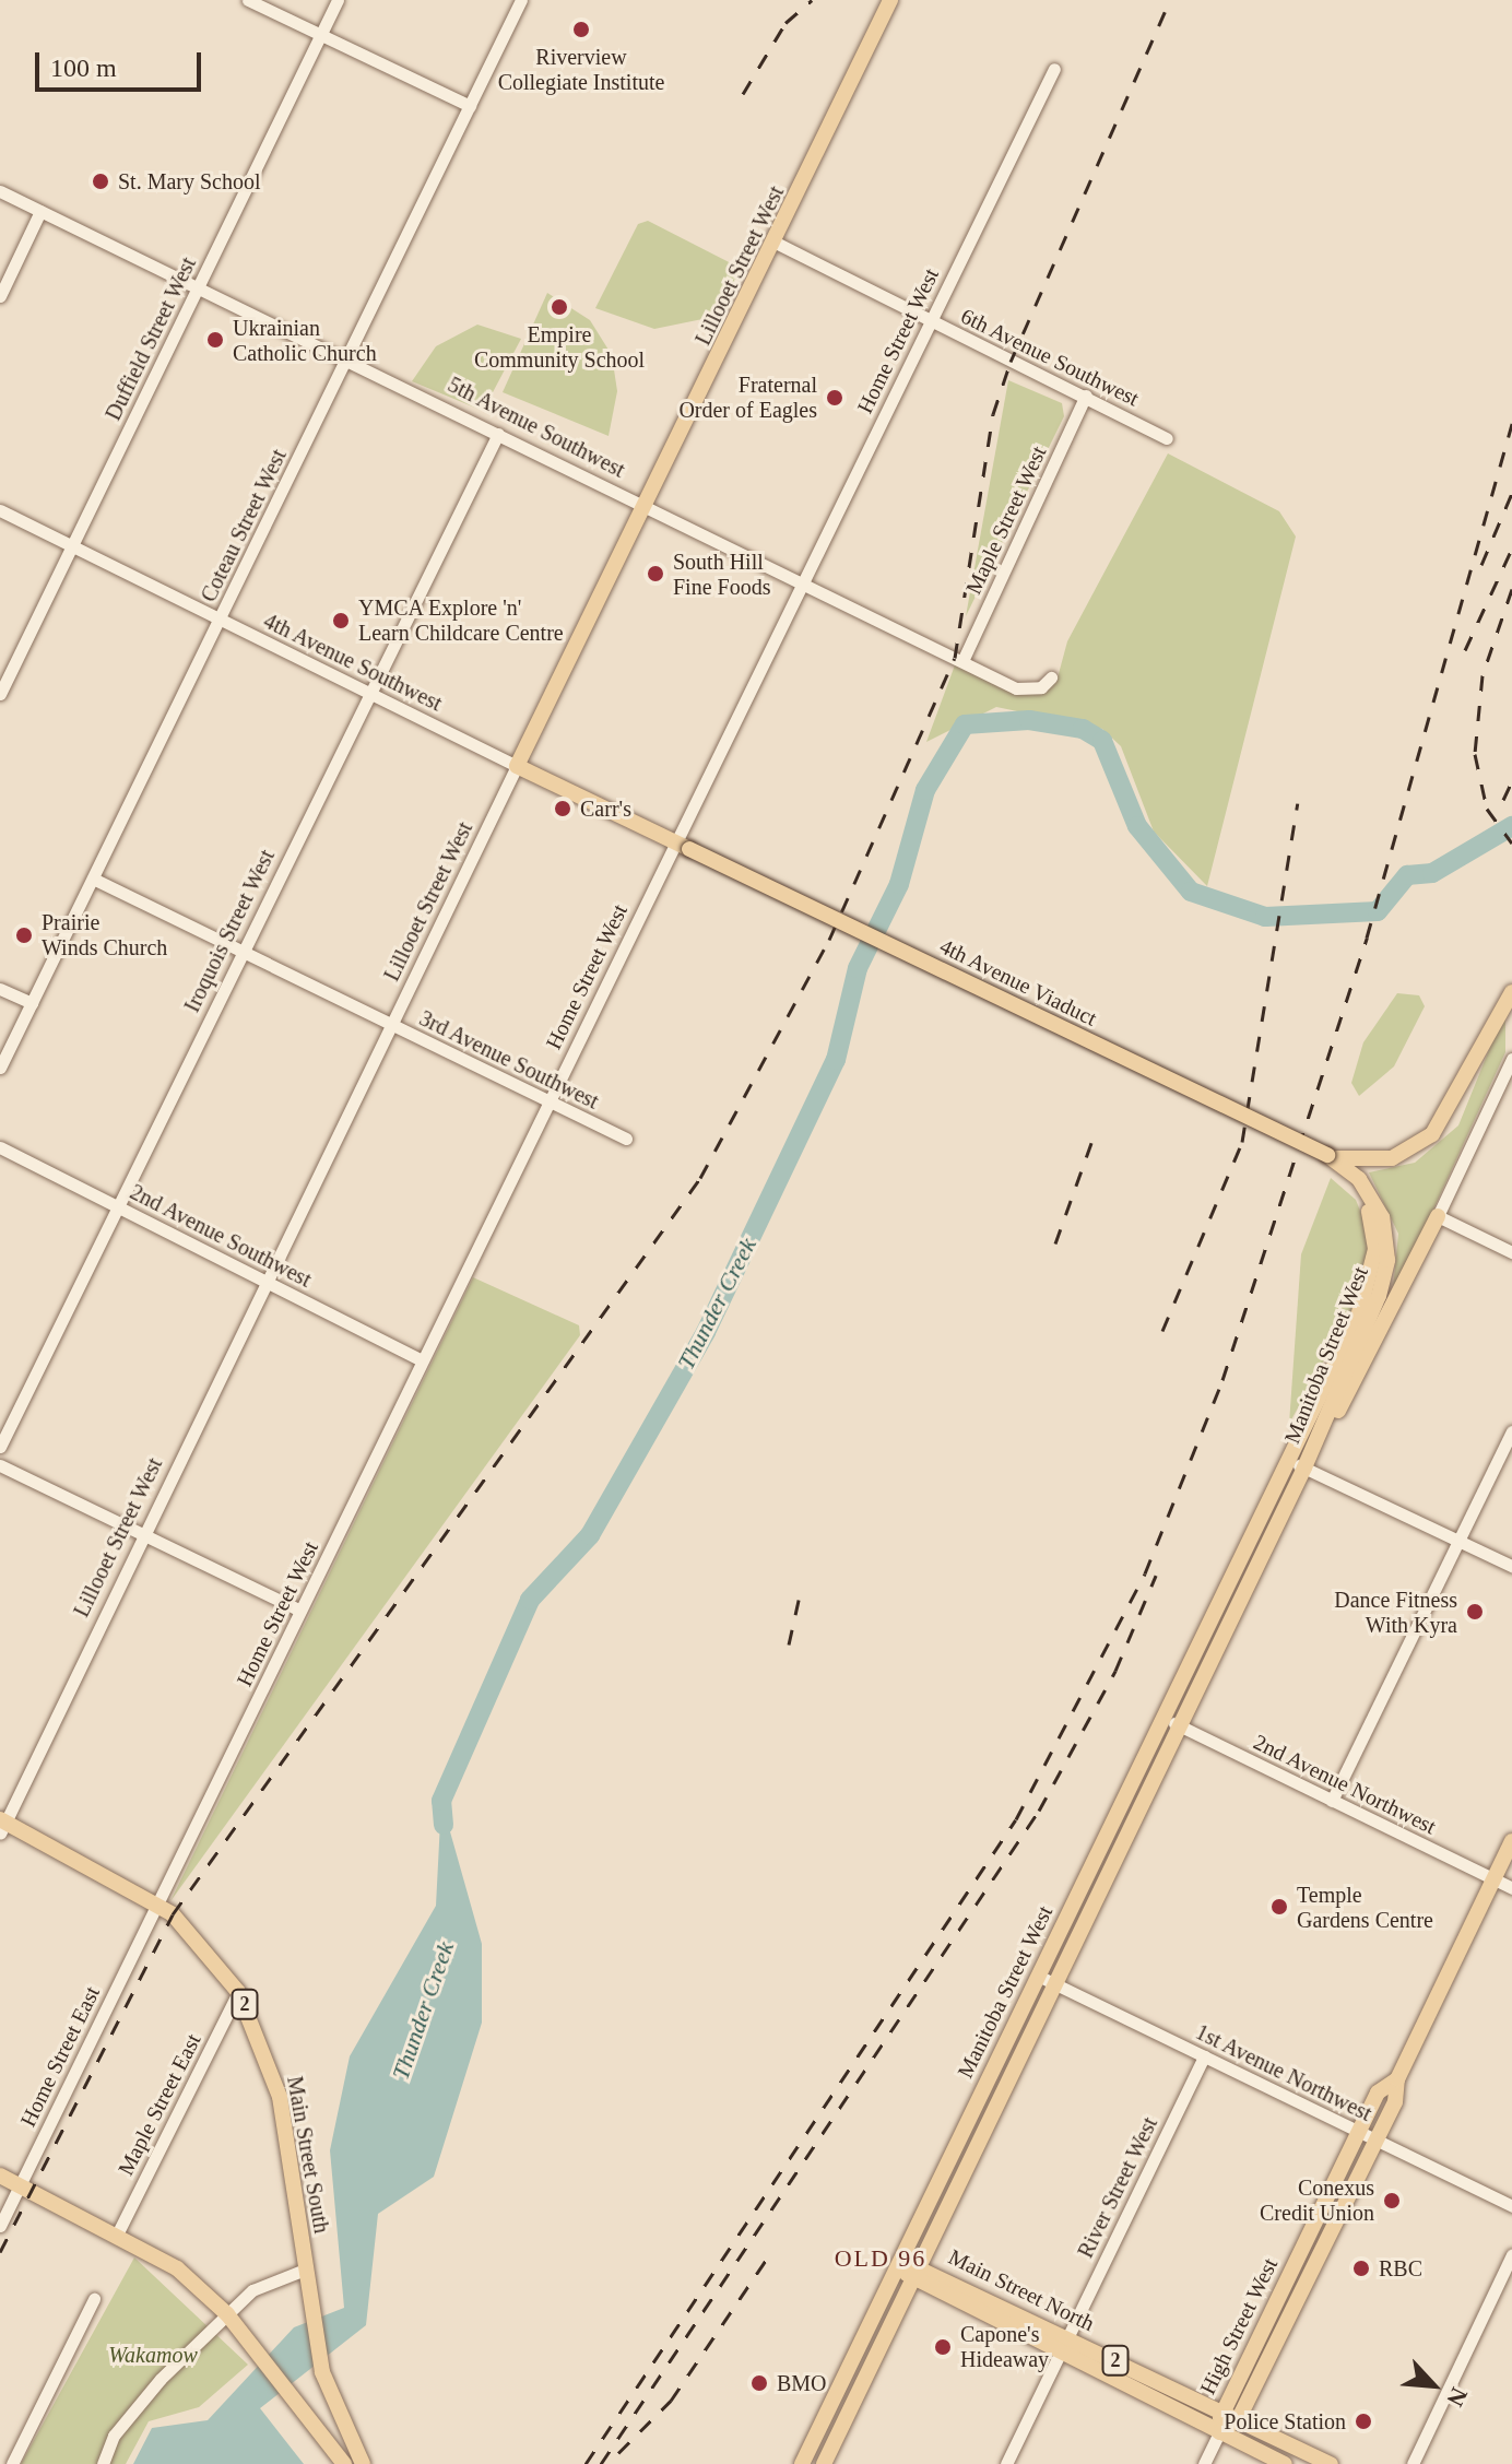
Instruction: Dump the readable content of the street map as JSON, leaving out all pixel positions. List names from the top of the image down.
{
  "streets": {
    "main road": [
      "Lillooet Street West",
      "4th Avenue Southwest",
      "4th Avenue Viaduct",
      "Manitoba Street West",
      "2",
      "Main Street South",
      "Main Street North",
      "High Street West"
    ],
    "street": [
      "Duffield Street West",
      "Home Street West",
      "6th Avenue Southwest",
      "5th Avenue Southwest",
      "Maple Street West",
      "Coteau Street West",
      "Iroquois Street West",
      "3rd Avenue Southwest",
      "2nd Avenue Southwest",
      "2nd Avenue Northwest",
      "Home Street East",
      "1st Avenue Northwest",
      "Maple Street East",
      "River Street West"
    ]
  },
  "crossings": [
    ["Lillooet Street West", "6th Avenue Southwest"],
    ["Lillooet Street West", "5th Avenue Southwest"],
    ["Lillooet Street West", "4th Avenue Southwest"],
    ["Lillooet Street West", "3rd Avenue Southwest"],
    ["Lillooet Street West", "2nd Avenue Southwest"],
    ["Lillooet Street West", "Main Street South"],
    ["Duffield Street West", "5th Avenue Southwest"],
    ["Duffield Street West", "4th Avenue Southwest"],
    ["Home Street West", "6th Avenue Southwest"],
    ["Home Street West", "5th Avenue Southwest"],
    ["Home Street West", "4th Avenue Southwest"],
    ["Home Street West", "4th Avenue Viaduct"],
    ["Home Street West", "3rd Avenue Southwest"],
    ["Home Street West", "2nd Avenue Southwest"],
    ["Home Street West", "Home Street East"],
    ["Home Street West", "Main Street South"],
    ["6th Avenue Southwest", "Maple Street West"],
    ["5th Avenue Southwest", "Maple Street West"],
    ["5th Avenue Southwest", "Coteau Street West"],
    ["5th Avenue Southwest", "Iroquois Street West"],
    ["Coteau Street West", "4th Avenue Southwest"],
    ["Coteau Street West", "3rd Avenue Southwest"],
    ["4th Avenue Southwest", "Iroquois Street West"],
    ["4th Avenue Southwest", "4th Avenue Viaduct"],
    ["Iroquois Street West", "3rd Avenue Southwest"],
    ["Iroquois Street West", "2nd Avenue Southwest"],
    ["4th Avenue Viaduct", "Manitoba Street West"],
    ["Manitoba Street West", "2nd Avenue Northwest"],
    ["Manitoba Street West", "1st Avenue Northwest"],
    ["Manitoba Street West", "Main Street North"],
    ["2nd Avenue Northwest", "High Street West"],
    ["Home Street East", "Main Street South"],
    ["1st Avenue Northwest", "River Street West"],
    ["1st Avenue Northwest", "High Street West"],
    ["Maple Street East", "Main Street South"],
    ["River Street West", "Main Street North"],
    ["Main Street North", "High Street West"]
  ],
  "districts": ["OLD 96"],
  "water": ["Thunder Creek"],
  "parks": ["Wakamow"],
  "places": [
    "Riverview Collegiate Institute",
    "St. Mary School",
    "Empire Community School",
    "Ukrainian Catholic Church",
    "Fraternal Order of Eagles",
    "South Hill Fine Foods",
    "YMCA Explore 'n' Learn Childcare Centre",
    "Carr's",
    "Prairie Winds Church",
    "Dance Fitness With Kyra",
    "Temple Gardens Centre",
    "Conexus Credit Union",
    "RBC",
    "Capone's Hideaway",
    "BMO",
    "Police Station"
  ],
  "scale_bar": "100 m",
  "north": "bottom right"
}
